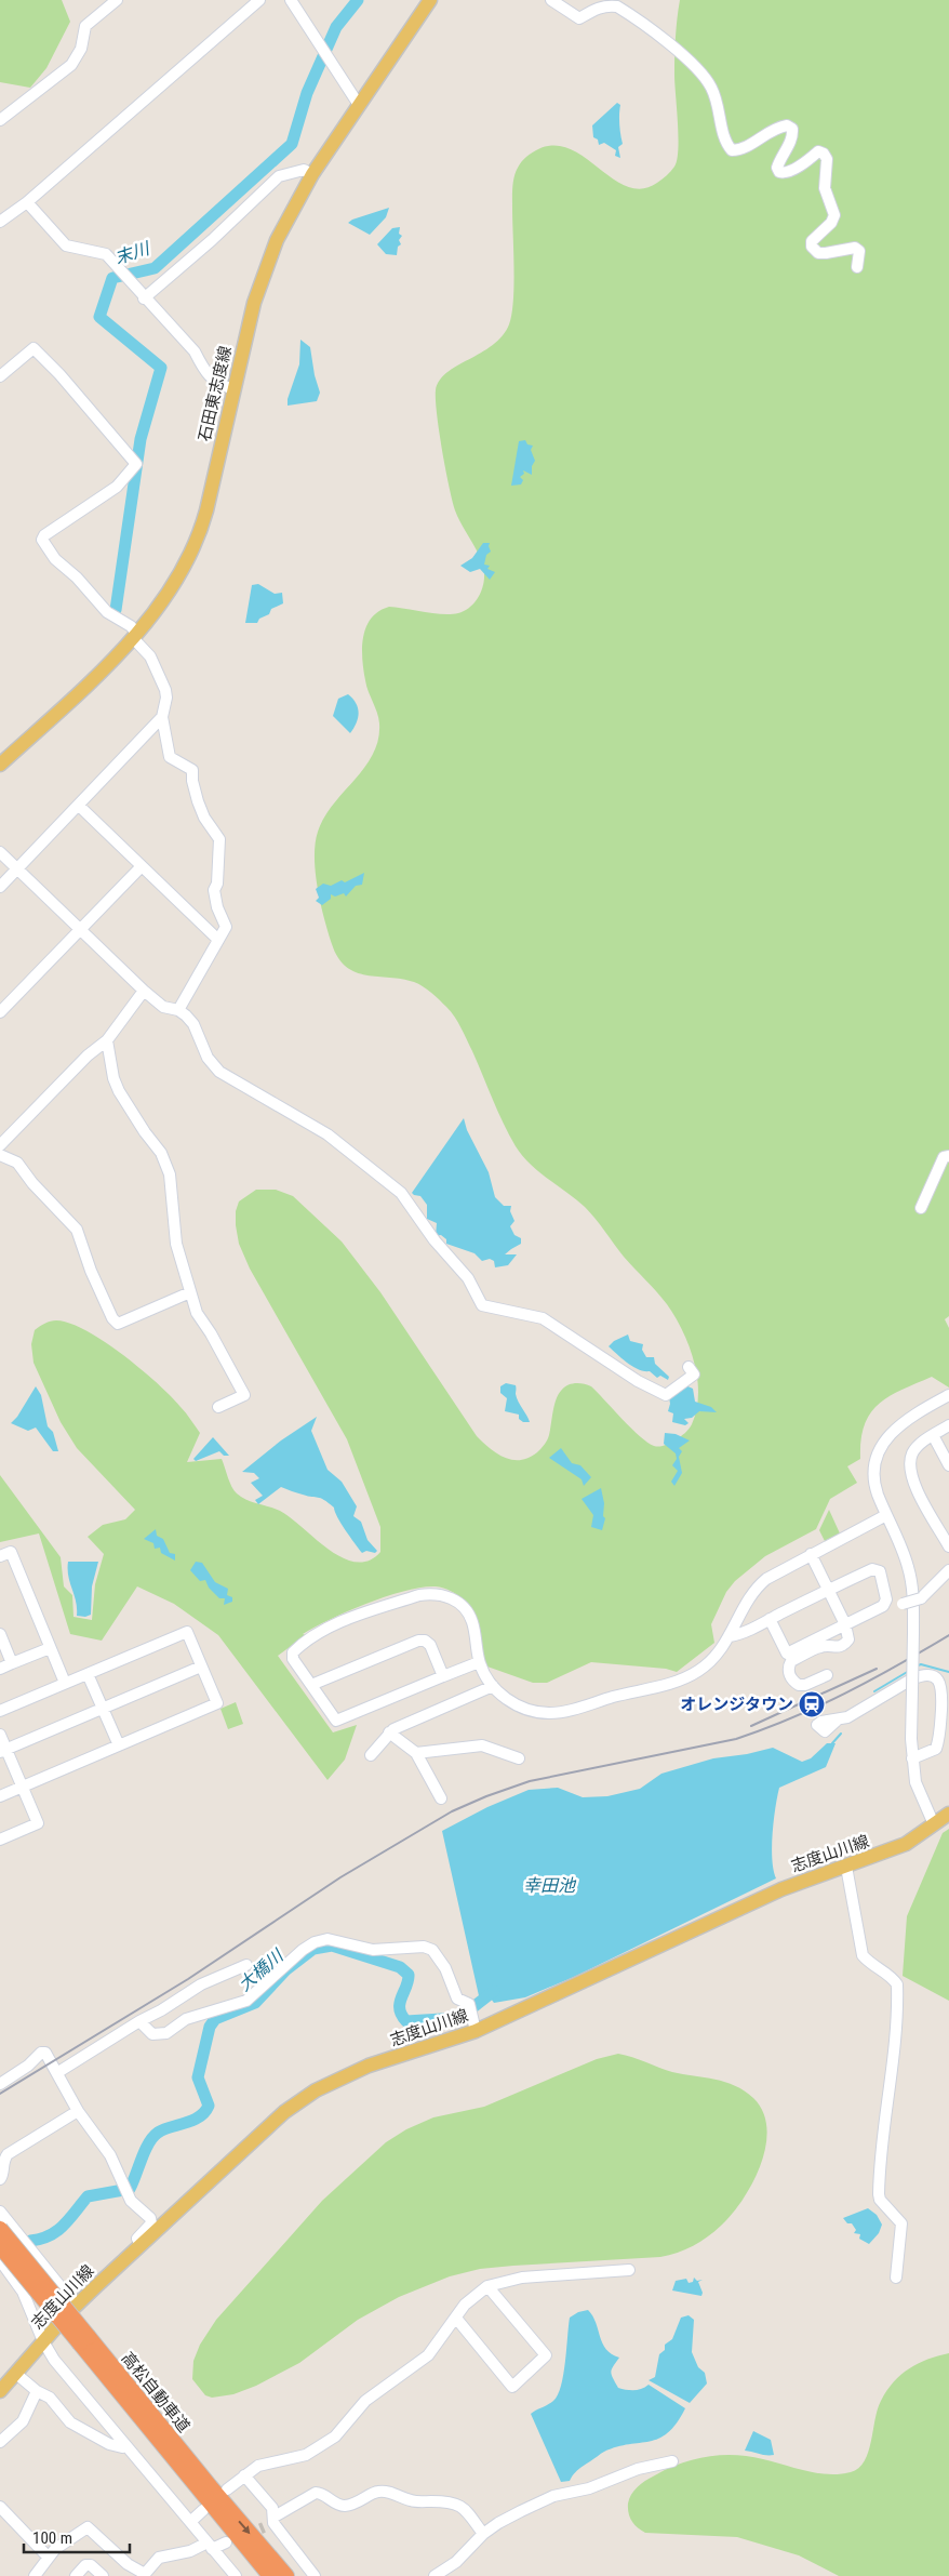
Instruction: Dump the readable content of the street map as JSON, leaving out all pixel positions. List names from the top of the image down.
{
  "streets": {
    "highway": ["高松自動車道"],
    "main road": ["石田東志度線", "志度山川線"]
  },
  "water": ["末川", "幸田池", "大橋川"],
  "places": {
    "station": ["オレンジタウン"]
  },
  "scale_bar": "100 m"
}
